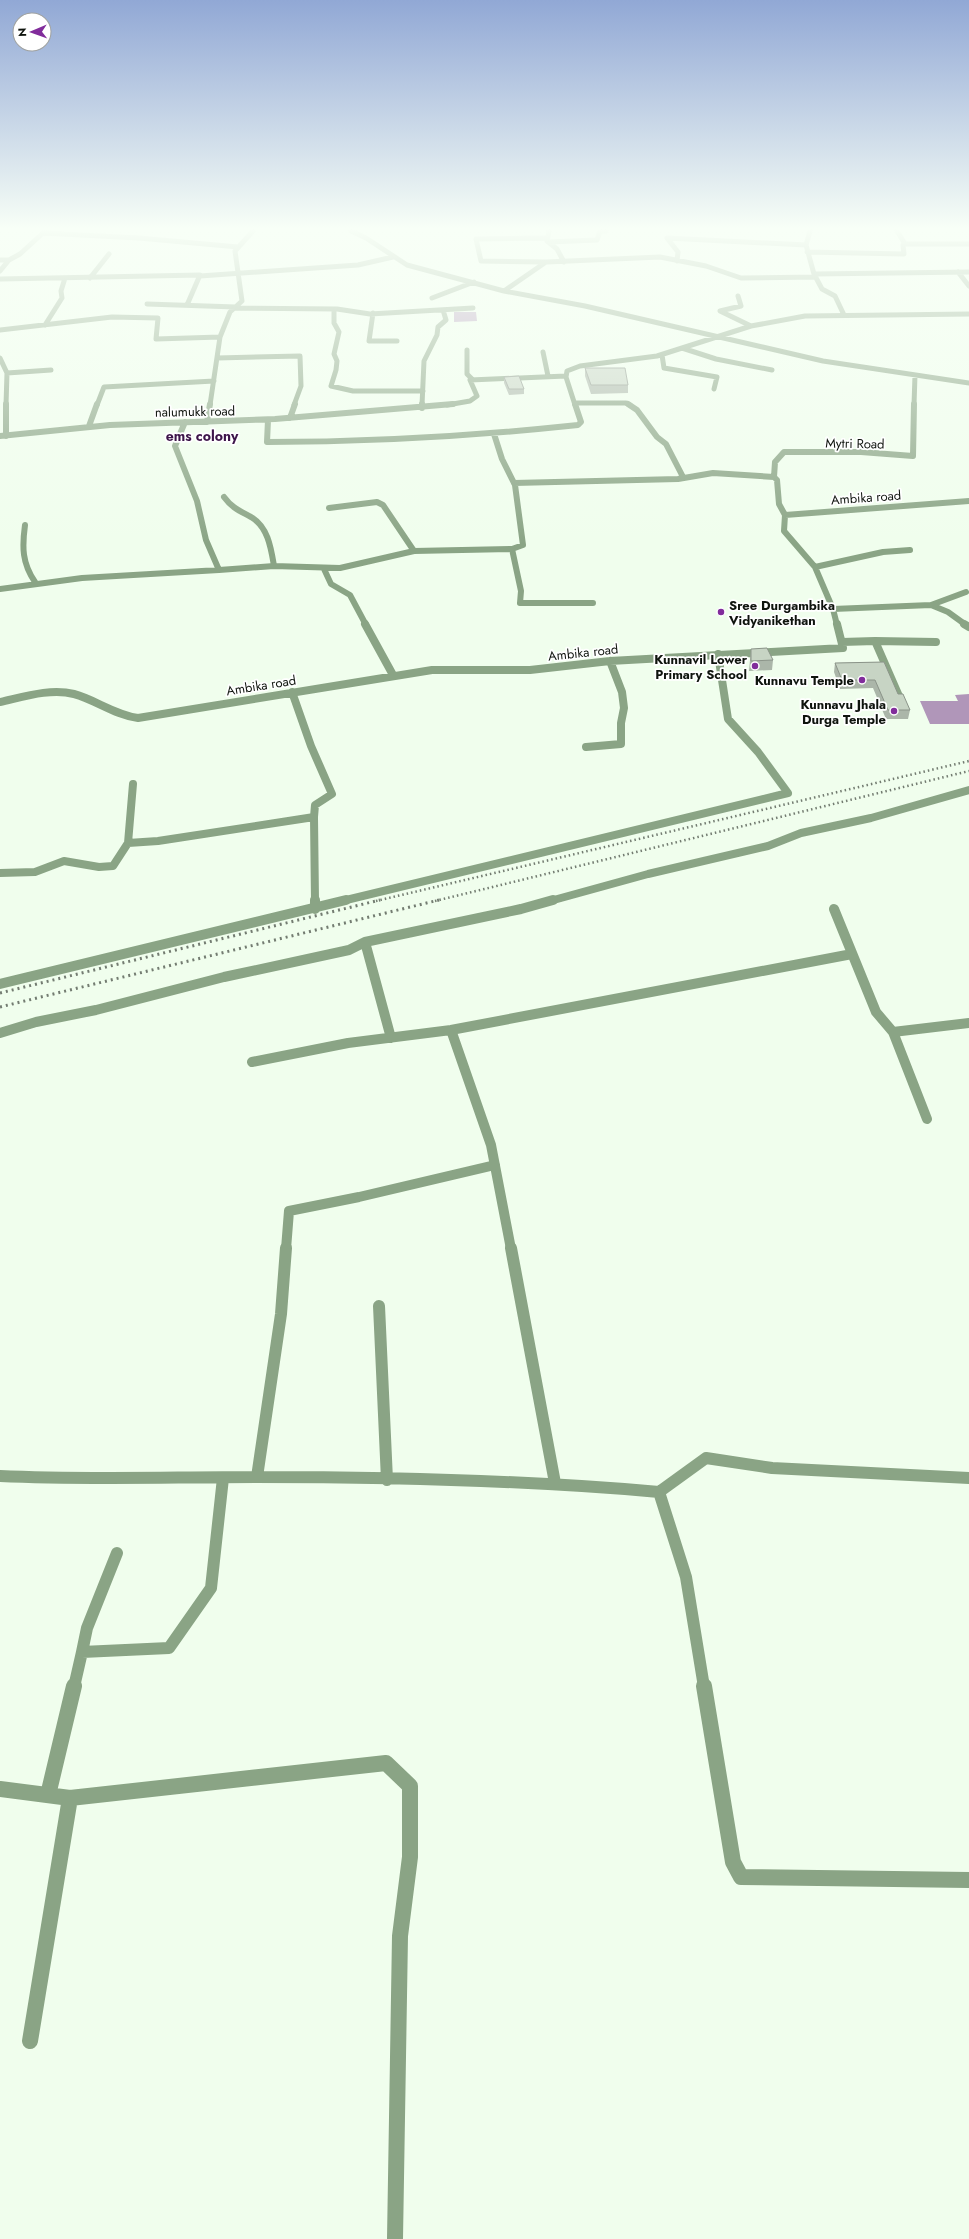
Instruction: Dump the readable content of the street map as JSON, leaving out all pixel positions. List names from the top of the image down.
{
  "streets": {
    "street": ["nalumukk road", "Mytri Road", "Ambika road"]
  },
  "crossings": [
    ["Mytri Road", "Ambika road"]
  ],
  "districts": ["ems colony"],
  "places": [
    "Sree Durgambika Vidyanikethan",
    "Kunnavil Lower Primary School",
    "Kunnavu Temple",
    "Kunnavu Jhala Durga Temple"
  ],
  "north": "left"
}
